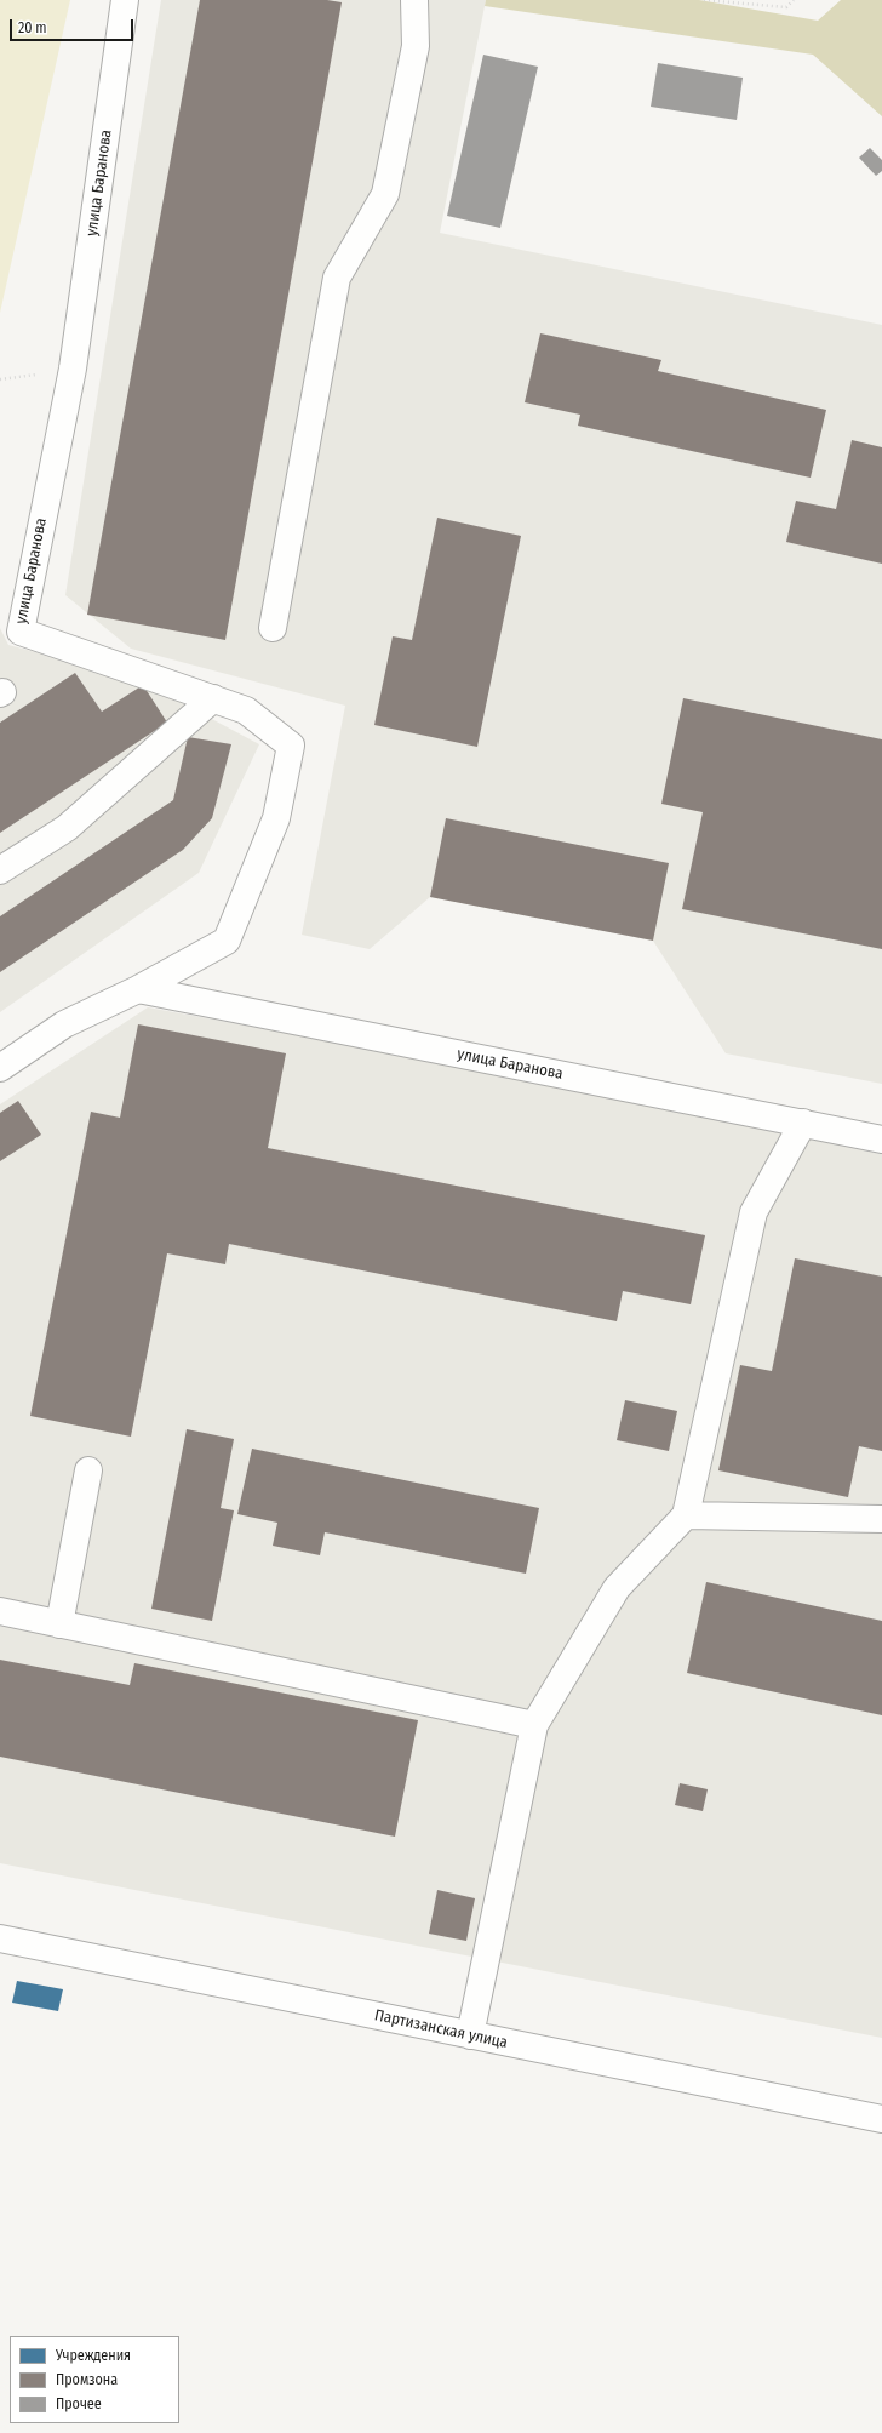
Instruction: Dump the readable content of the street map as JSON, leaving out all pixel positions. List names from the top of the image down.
{
  "streets": {
    "street": ["улица Баранова", "Партизанская улица"]
  },
  "legend": ["Учреждения", "Промзона", "Прочее"],
  "scale_bar": "20 m"
}
